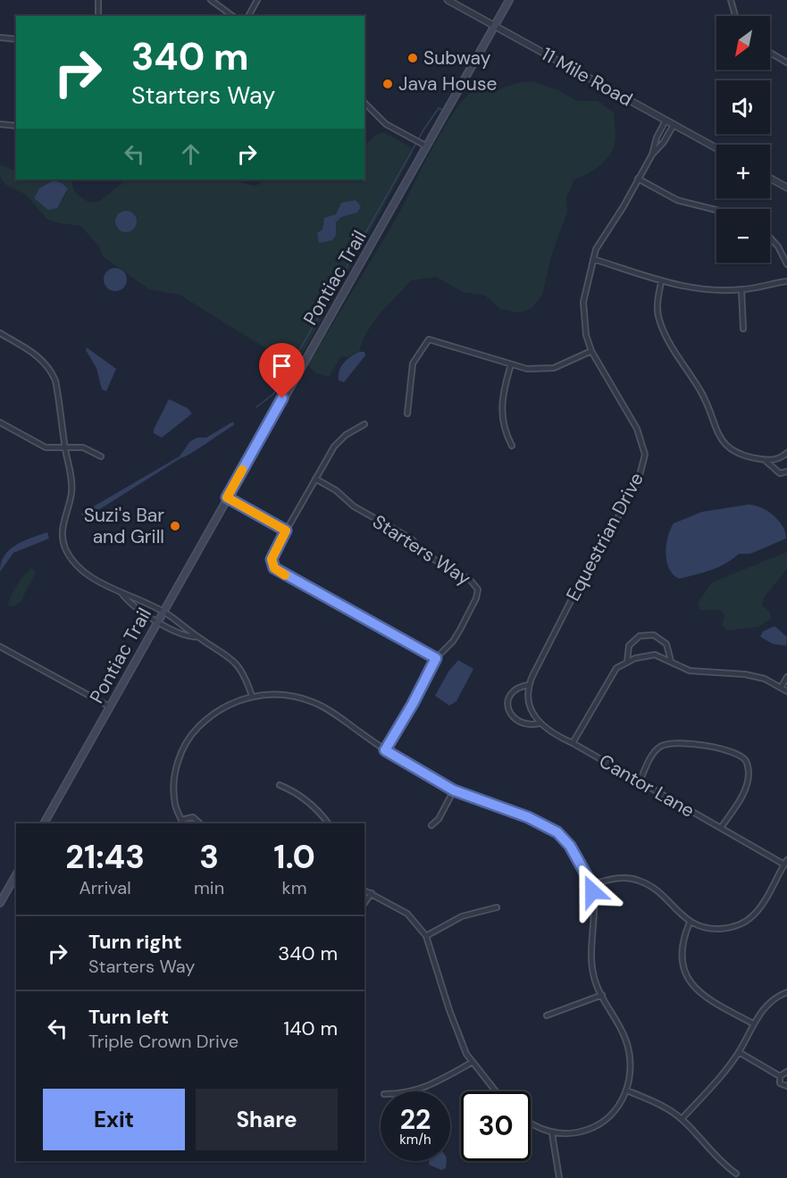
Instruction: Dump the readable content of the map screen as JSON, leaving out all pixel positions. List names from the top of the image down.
{
  "streets": {
    "main road": ["Pontiac Trail"],
    "street": [
      "11 Mile Road",
      "Equestrian Drive",
      "Starters Way",
      "Cantor Lane"
    ]
  },
  "crossings": [
    ["11 Mile Road", "Pontiac Trail"],
    ["11 Mile Road", "Equestrian Drive"],
    ["Equestrian Drive", "Cantor Lane"]
  ],
  "places": ["Subway", "Java House", "Suzi's Bar and Grill"],
  "north": "bottom left",
  "page": {
    "map_buttons": ["+", "−"],
    "turn": ["340 m", "Starters Way"],
    "eta": [
      "21:43",
      "Arrival",
      "3",
      "min",
      "1.0",
      "km"
    ],
    "list": [
      {
        "name": "Turn right",
        "note": "Starters Way",
        "value": "340 m"
      },
      {
        "name": "Turn left",
        "note": "Triple Crown Drive",
        "value": "140 m"
      }
    ],
    "buttons": ["Exit", "Share"],
    "speed": "22 km/h",
    "limit": "30"
  }
}
